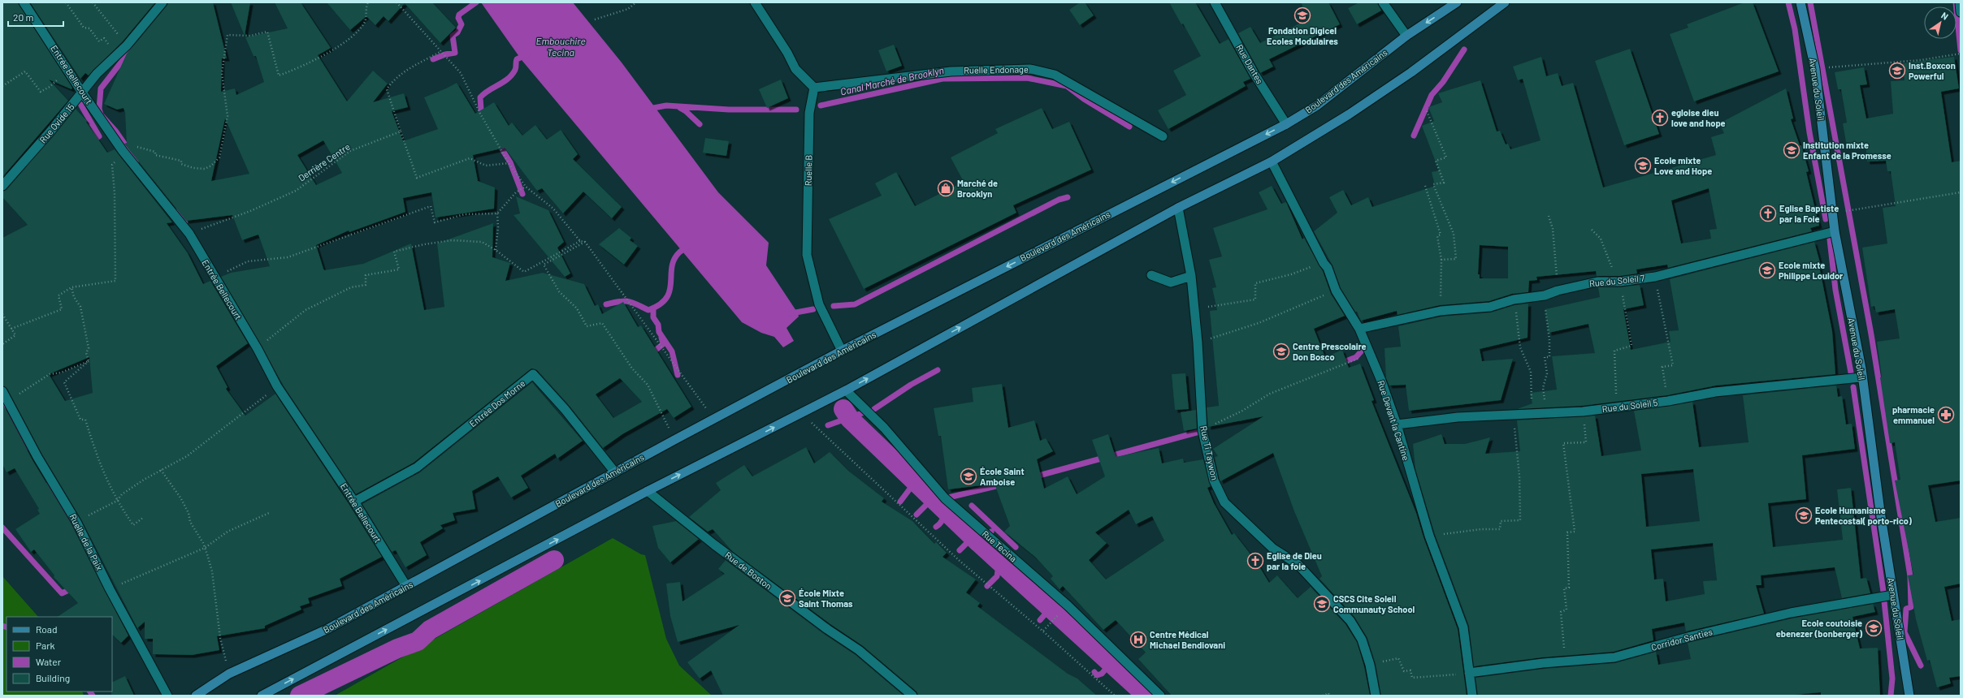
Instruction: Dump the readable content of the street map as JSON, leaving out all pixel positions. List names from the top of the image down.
{
  "streets": {
    "main road": ["Boulevard des Américains", "Avenue du Soleil"],
    "street": [
      "Rue Dantes",
      "Ruelle Endonage",
      "Entrée Bellecourt",
      "Rue Ovide 15",
      "Ruelle B",
      "Rue du Soleil 7",
      "Entrée Dos Morne",
      "Rue du Soleil 5",
      "Rue Devant la Cantine",
      "Rue Ti Taywon",
      "Ruelle de la Paix",
      "Rue Tecina",
      "Rue de Boston",
      "Corridor Santies"
    ],
    "path": ["Derrière Centre"]
  },
  "crossings": [
    ["Rue Dantes", "Boulevard des Américains"],
    ["Ruelle Endonage", "Ruelle B"],
    ["Entrée Bellecourt", "Boulevard des Américains"],
    ["Entrée Bellecourt", "Rue Ovide 15"],
    ["Entrée Bellecourt", "Derrière Centre"],
    ["Entrée Bellecourt", "Entrée Dos Morne"],
    ["Boulevard des Américains", "Ruelle B"],
    ["Boulevard des Américains", "Entrée Dos Morne"],
    ["Avenue du Soleil", "Rue du Soleil 7"],
    ["Avenue du Soleil", "Rue du Soleil 5"],
    ["Avenue du Soleil", "Corridor Santies"],
    ["Rue du Soleil 7", "Rue Devant la Cantine"],
    ["Rue du Soleil 5", "Rue Devant la Cantine"],
    ["Rue Devant la Cantine", "Corridor Santies"]
  ],
  "water": ["Embouchire Tecina", "Canal Marché de Brooklyn"],
  "places": {
    "school or university": [
      "Fondation Digicel Ecoles Modulaires",
      "Inst.Boxcon Powerful",
      "Institution mixte Enfant de la Promesse",
      "Ecole mixte Love and Hope",
      "Ecole mixte Philippe Louidor",
      "Centre Prescolaire Don Bosco",
      "École Saint Amboise",
      "Ecole Humanisme Pentecostal( porto-rico)",
      "École Mixte Saint Thomas",
      "CSCS Cite Soleil Communauty School",
      "Ecole coutoisie ebenezer (bonberger)"
    ],
    "church": ["egloise dieu love and hope", "Eglise Baptiste par la Foie", "Eglise de Dieu par la foie"],
    "shop": ["Marché de Brooklyn"],
    "pharmacy": ["pharmacie emmanuel"],
    "hospital": ["Centre Médical Michael Bendiovani"]
  },
  "legend": [
    "Road",
    "Park",
    "Water",
    "Building"
  ],
  "scale_bar": "20 m",
  "north": "top right"
}
